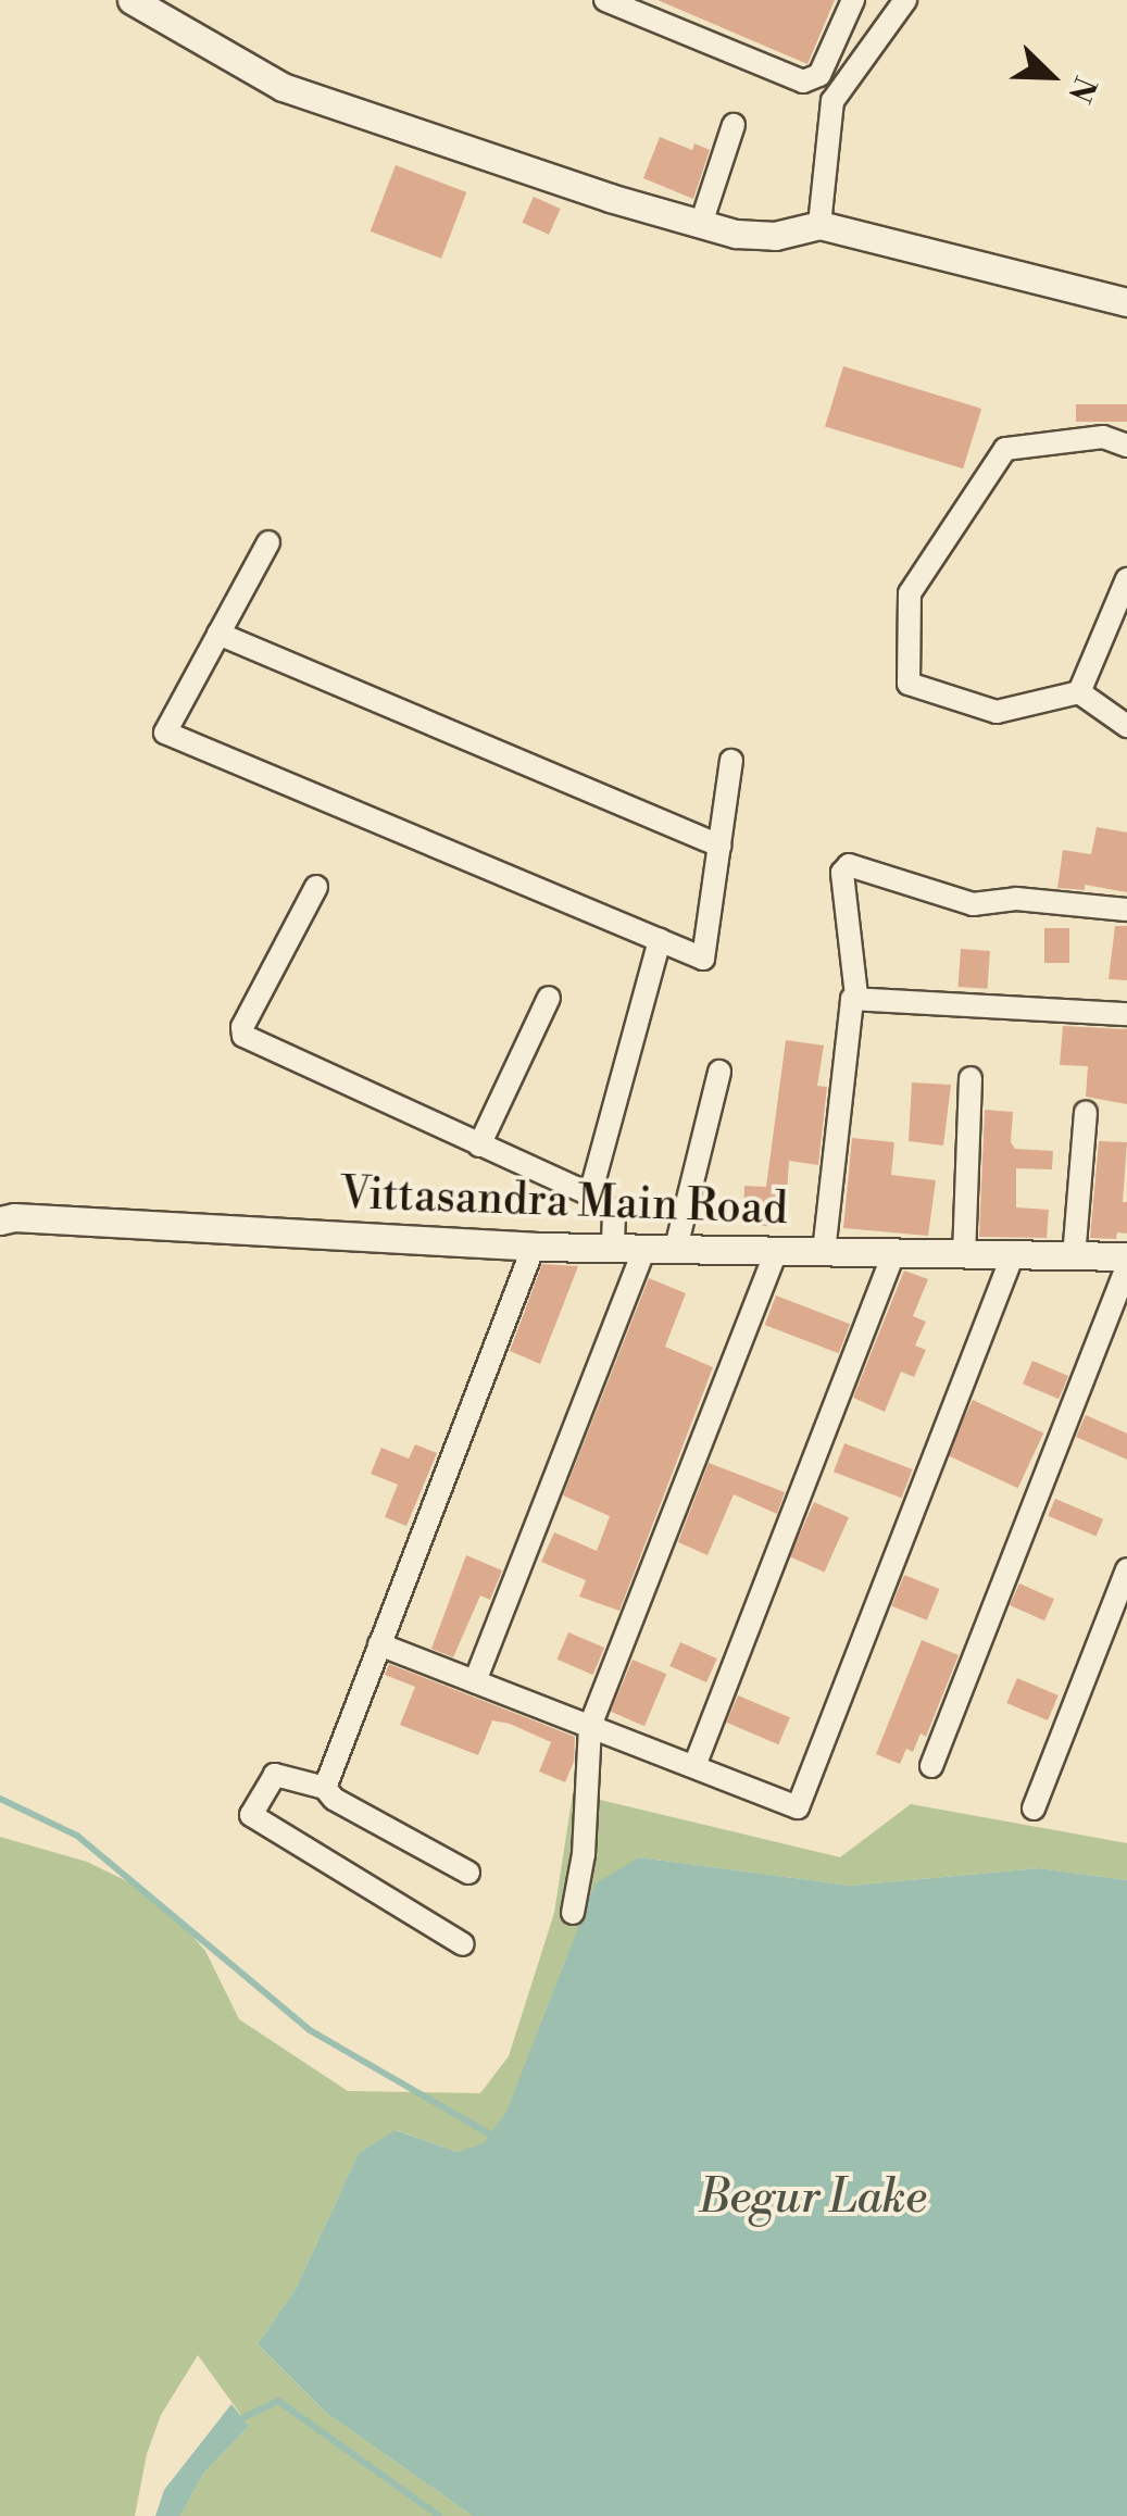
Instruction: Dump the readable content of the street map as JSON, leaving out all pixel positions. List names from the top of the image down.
{
  "streets": {
    "street": ["Vittasandra Main Road"]
  },
  "water": ["Begur Lake"],
  "north": "bottom right"
}
